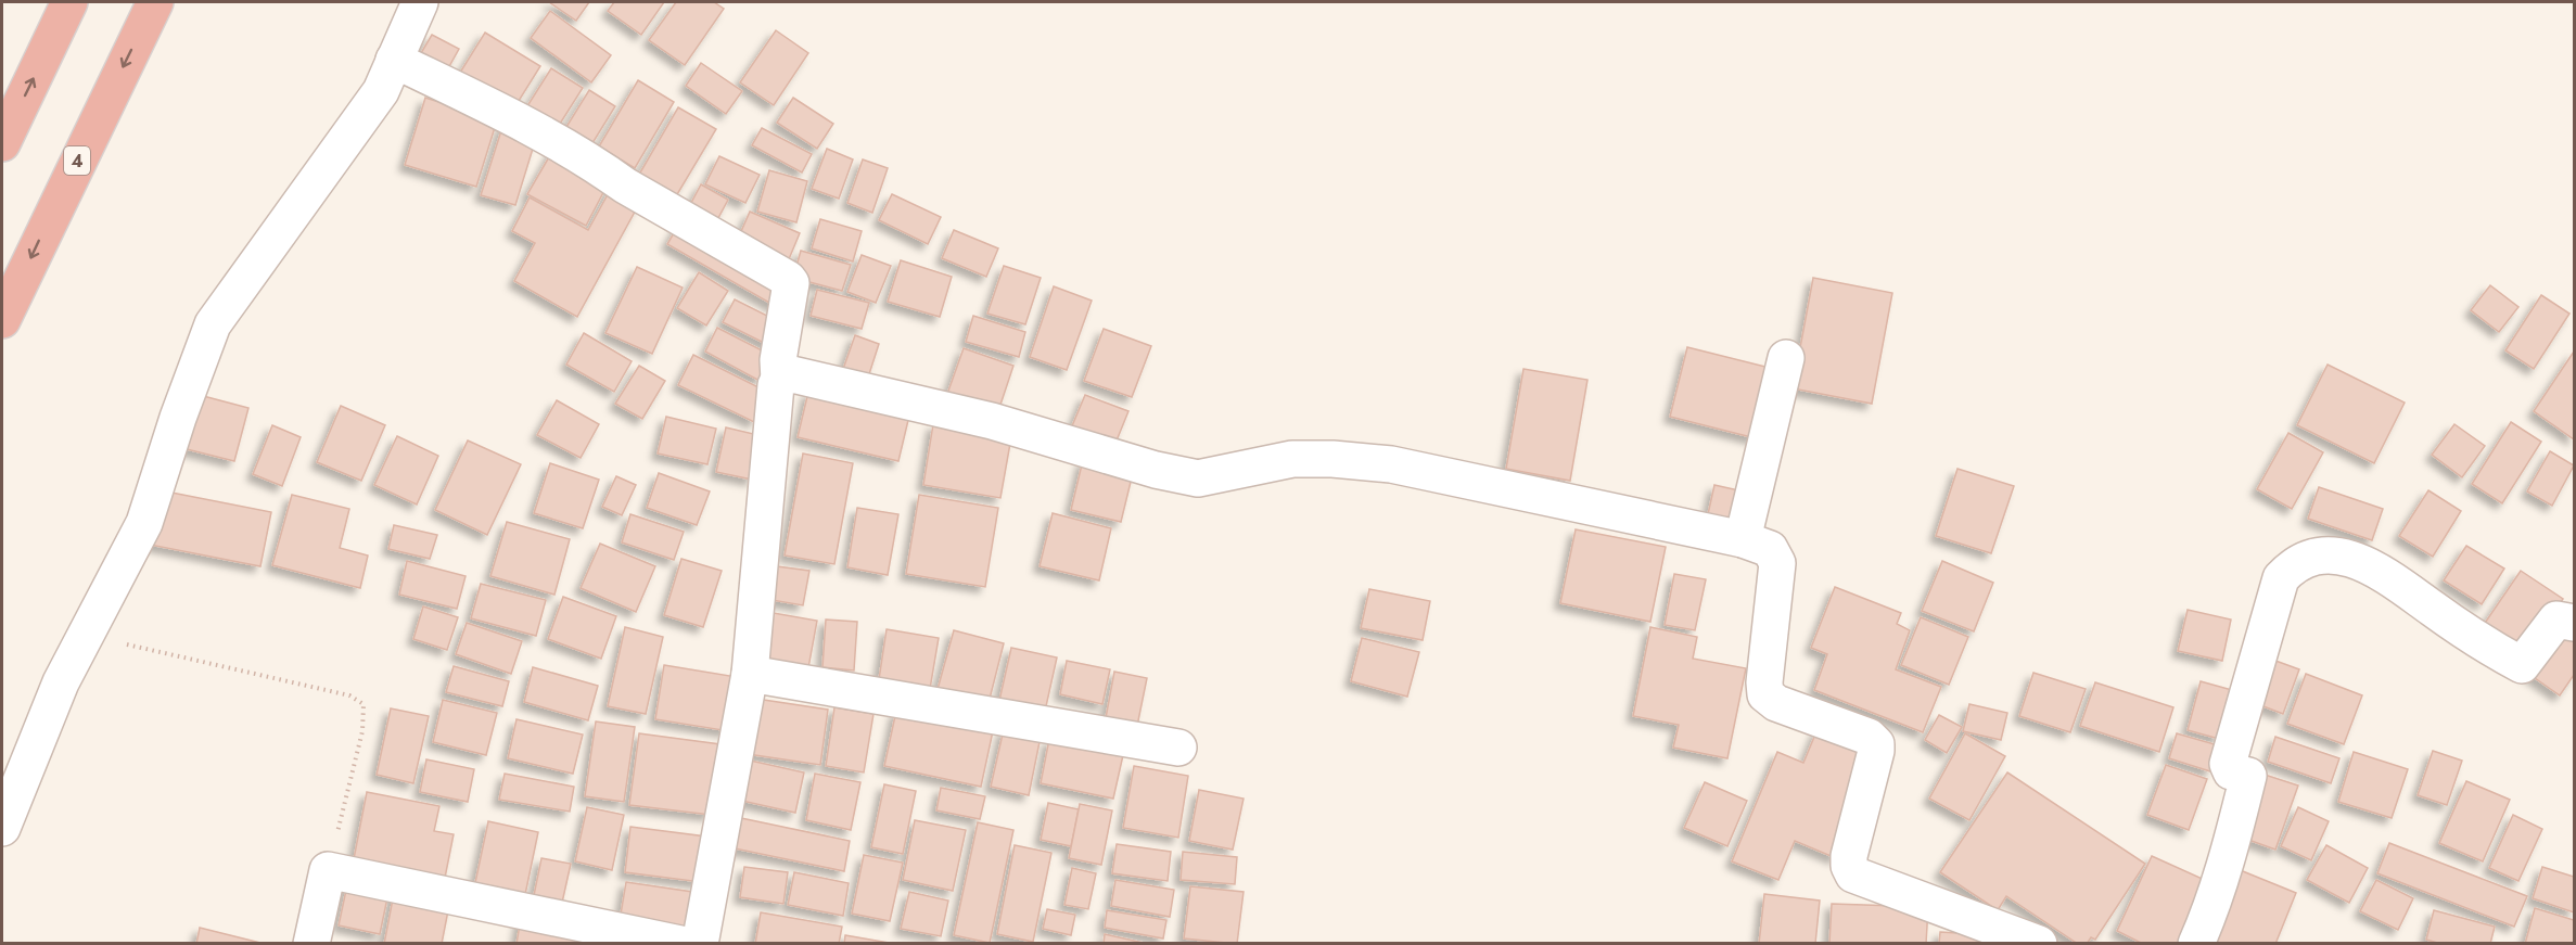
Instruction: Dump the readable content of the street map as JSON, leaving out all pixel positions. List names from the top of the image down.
{
  "streets": {
    "highway": ["4"]
  }
}
